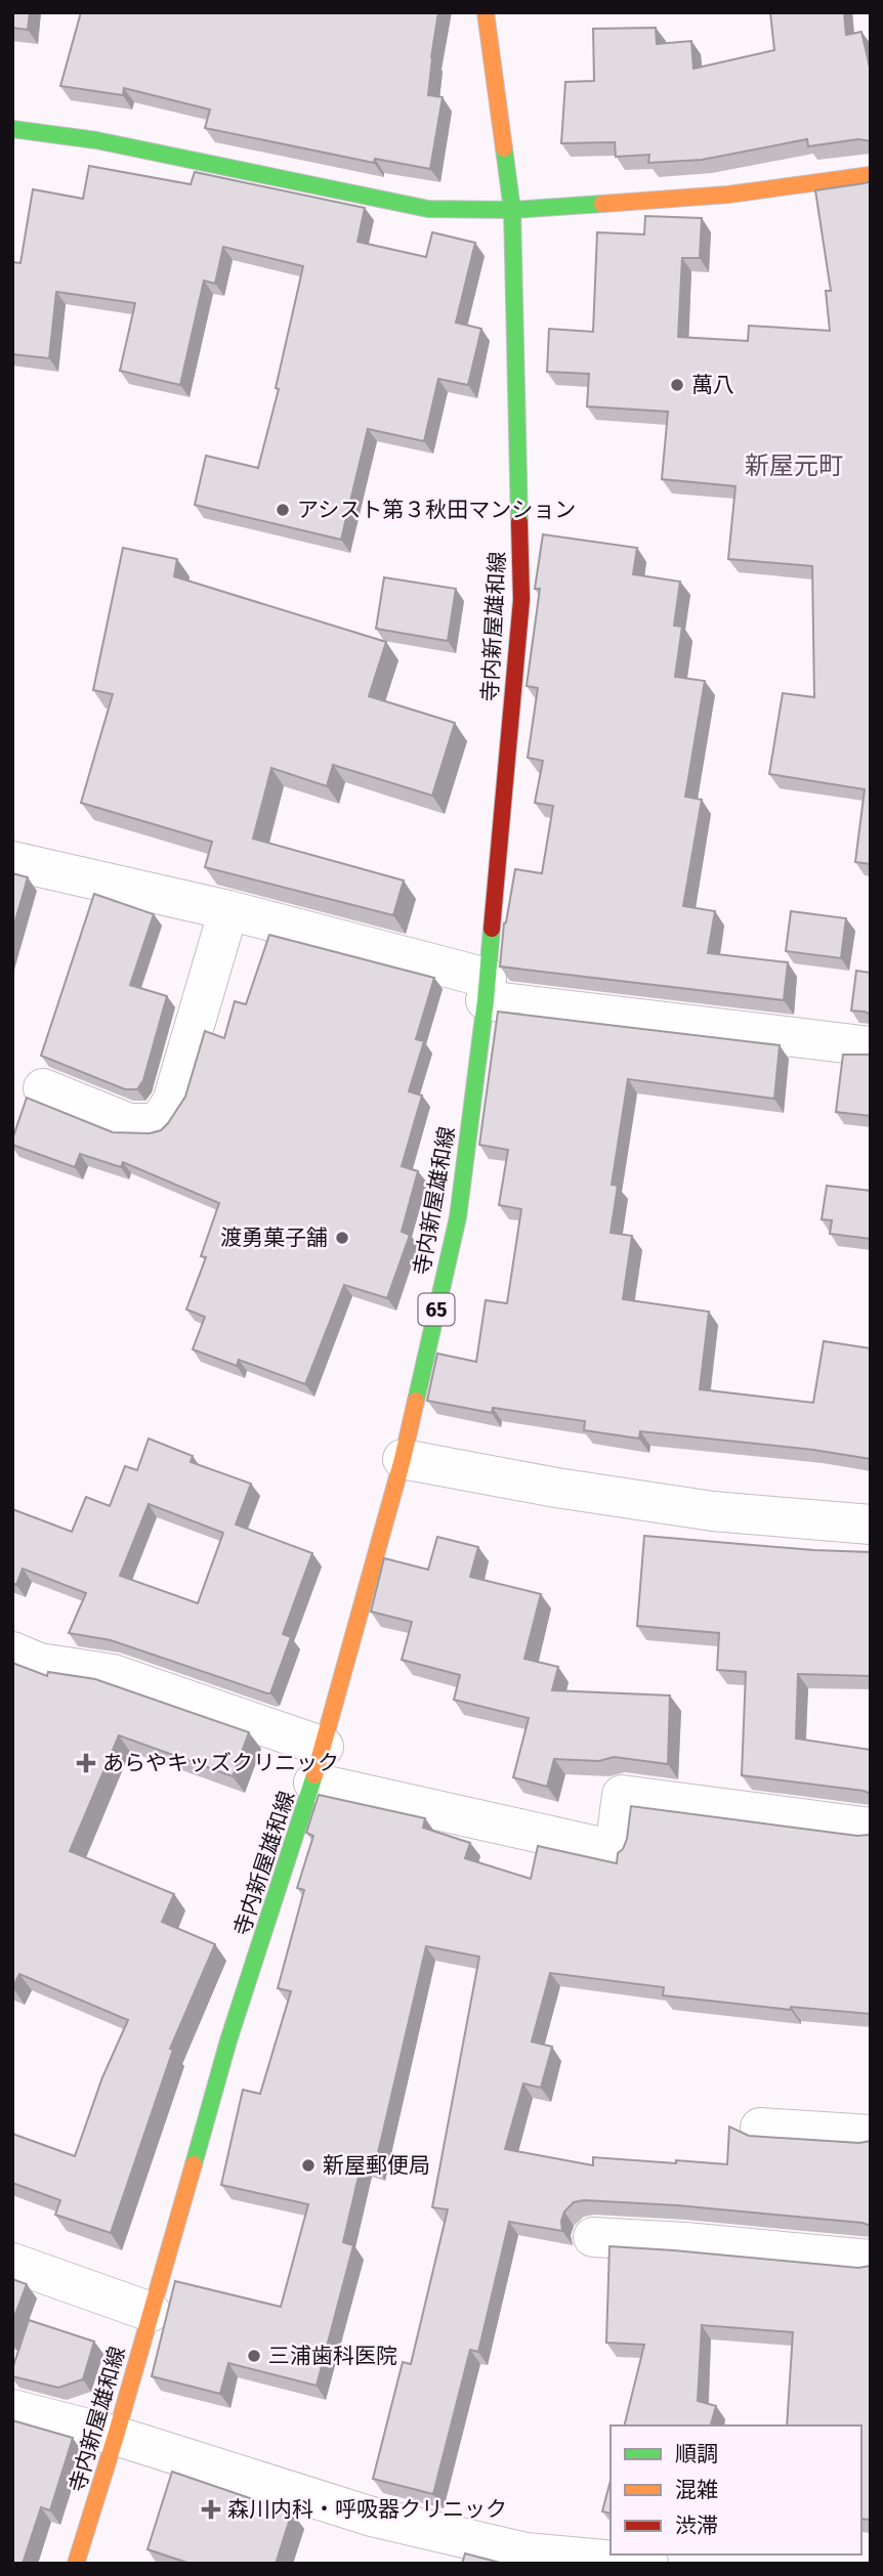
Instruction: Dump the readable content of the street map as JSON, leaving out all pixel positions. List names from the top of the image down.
{
  "streets": {
    "main road": ["寺内新屋雄和線", "65"]
  },
  "districts": ["新屋元町"],
  "places": {
    "other": [
      "萬八",
      "アシスト第３秋田マンション",
      "渡勇菓子舗",
      "新屋郵便局",
      "三浦歯科医院"
    ],
    "health": ["あらやキッズクリニック", "森川内科・呼吸器クリニック"]
  },
  "legend": ["順調", "混雑", "渋滞"]
}
